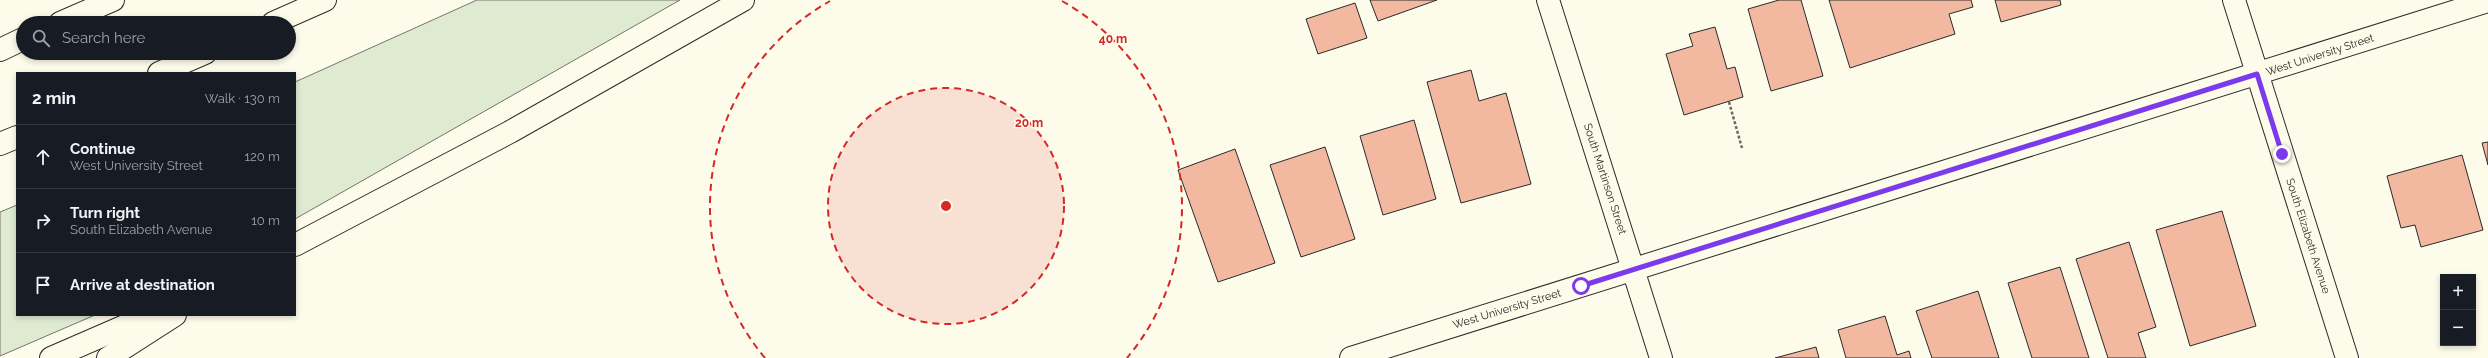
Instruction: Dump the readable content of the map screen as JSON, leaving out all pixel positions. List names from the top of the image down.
{
  "streets": {
    "main road": ["West University Street", "South Martinson Street", "South Elizabeth Avenue"]
  },
  "crossings": [
    ["West University Street", "South Martinson Street"],
    ["West University Street", "South Elizabeth Avenue"]
  ],
  "page": {
    "search": "Search here",
    "heading": ["2 min", "Walk · 130 m"],
    "list": [
      ["Continue", "West University Street", "120 m"],
      ["Turn right", "South Elizabeth Avenue", "10 m"],
      "Arrive at destination"
    ],
    "map_buttons": ["+", "−"]
  },
  "rings": ["40 m", "20 m"]
}
